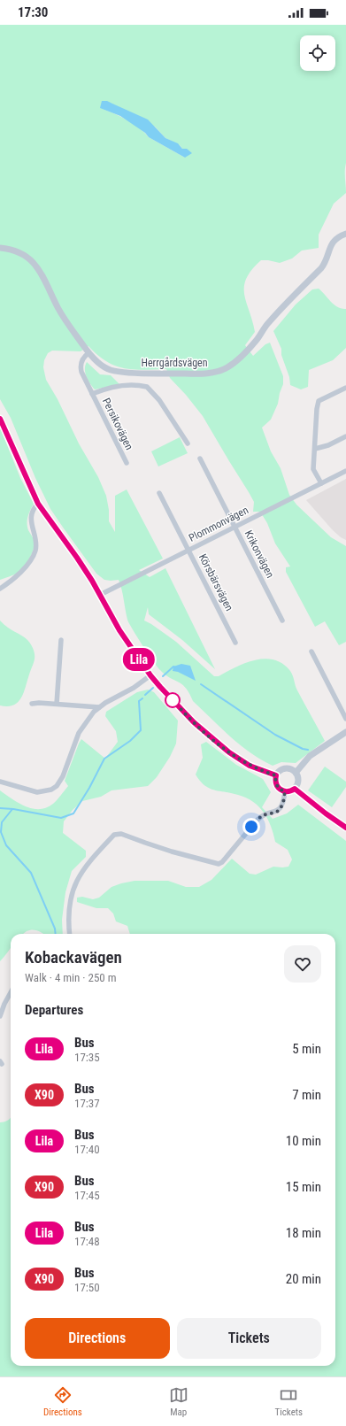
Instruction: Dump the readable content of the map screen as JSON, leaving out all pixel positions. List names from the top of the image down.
{
  "streets": {
    "street": [
      "Herrgårdsvägen",
      "Persikovägen",
      "Plommonvägen",
      "Krikonvägen",
      "Körsbärsvägen"
    ]
  },
  "crossings": [
    ["Herrgårdsvägen", "Persikovägen"],
    ["Plommonvägen", "Krikonvägen"],
    ["Plommonvägen", "Körsbärsvägen"]
  ],
  "lines": ["bus line Lila"],
  "page": {
    "status": "17:30",
    "on_map": "Lila",
    "heading": [
      ["Kobackavägen", "Walk · 4 min · 250 m"],
      "Departures"
    ],
    "list": [
      {
        "mark": "Lila",
        "name": "Bus",
        "note": "17:35",
        "value": "5 min"
      },
      {
        "mark": "X90",
        "name": "Bus",
        "note": "17:37",
        "value": "7 min"
      },
      {
        "mark": "Lila",
        "name": "Bus",
        "note": "17:40",
        "value": "10 min"
      },
      {
        "mark": "X90",
        "name": "Bus",
        "note": "17:45",
        "value": "15 min"
      },
      {
        "mark": "Lila",
        "name": "Bus",
        "note": "17:48",
        "value": "18 min"
      },
      {
        "mark": "X90",
        "name": "Bus",
        "note": "17:50",
        "value": "20 min"
      }
    ],
    "buttons": ["Directions", "Tickets"],
    "tabs": ["Directions", "Map", "Tickets"]
  }
}
